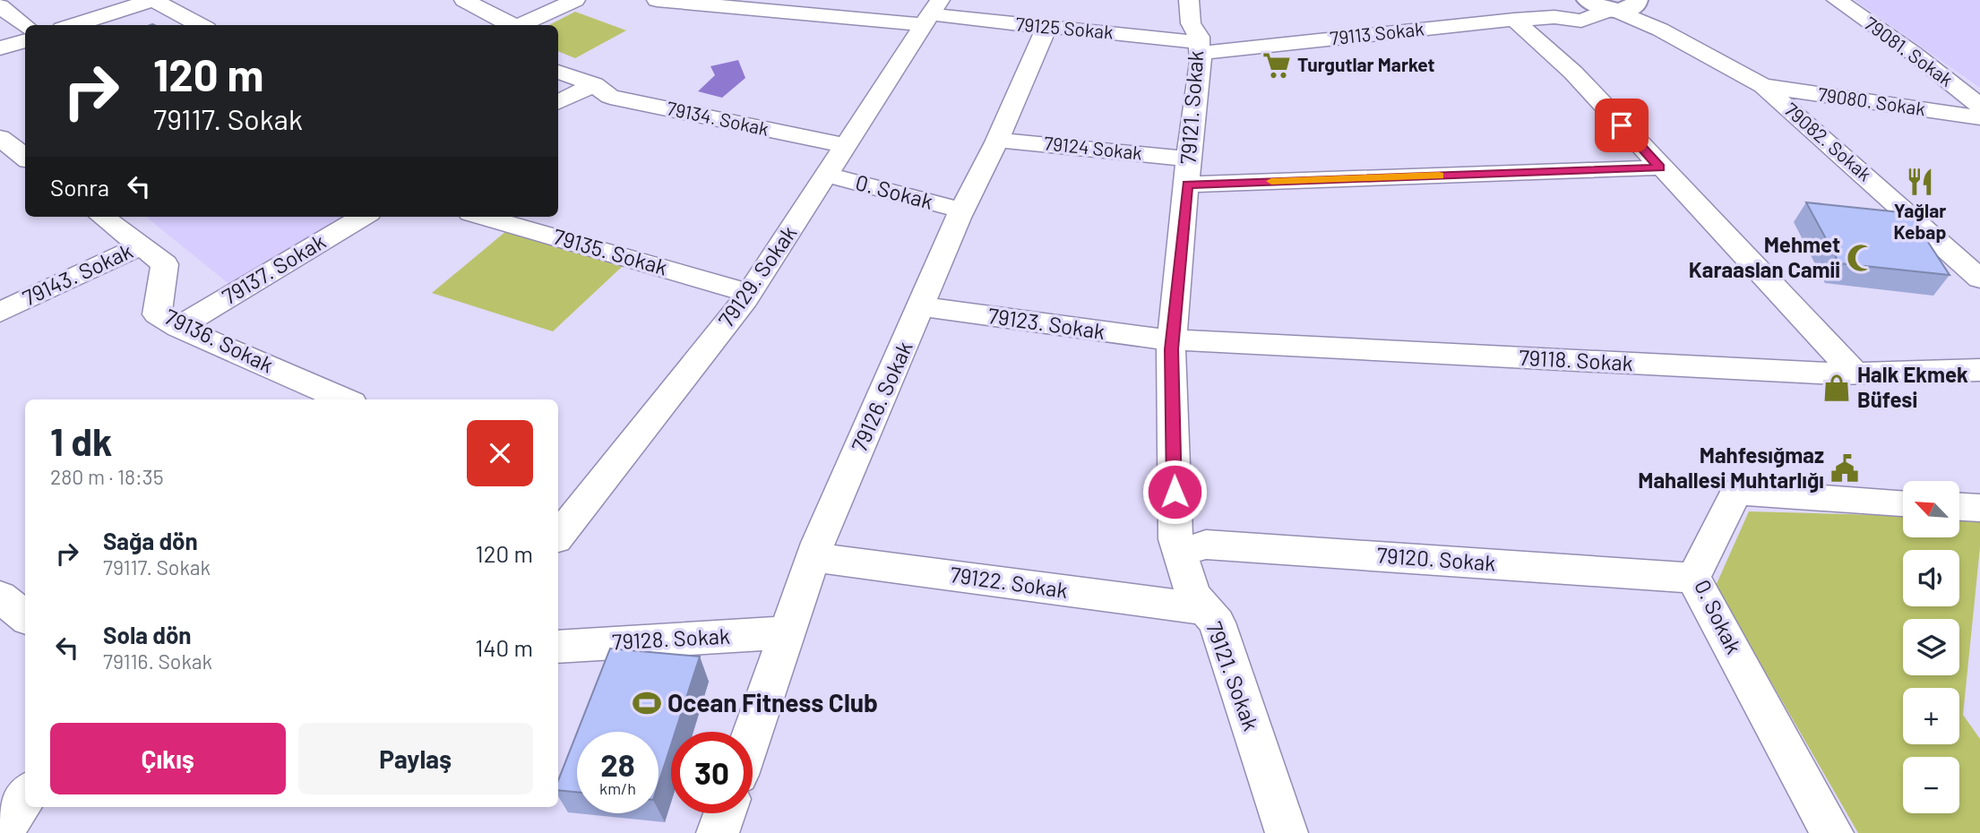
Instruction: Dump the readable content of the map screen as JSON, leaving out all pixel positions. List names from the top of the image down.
{
  "streets": {
    "street": [
      "79125 Sokak",
      "79113 Sokak",
      "79081. Sokak",
      "79080. Sokak",
      "79121. Sokak",
      "79134. Sokak",
      "79082. Sokak",
      "79124 Sokak",
      "0. Sokak",
      "79135. Sokak",
      "79137. Sokak",
      "79143. Sokak",
      "79129. Sokak",
      "79123. Sokak",
      "79136. Sokak",
      "79118. Sokak",
      "79126. Sokak",
      "79120. Sokak",
      "79122. Sokak",
      "79128. Sokak"
    ]
  },
  "crossings": [
    ["79125 Sokak", "79113 Sokak"],
    ["79125 Sokak", "79121. Sokak"],
    ["79125 Sokak", "79129. Sokak"],
    ["79125 Sokak", "79126. Sokak"],
    ["79113 Sokak", "79121. Sokak"],
    ["79113 Sokak", "79082. Sokak"],
    ["79080. Sokak", "79082. Sokak"],
    ["79121. Sokak", "79124 Sokak"],
    ["79121. Sokak", "79123. Sokak"],
    ["79121. Sokak", "79118. Sokak"],
    ["79121. Sokak", "79120. Sokak"],
    ["79121. Sokak", "79122. Sokak"],
    ["79134. Sokak", "79129. Sokak"],
    ["79124 Sokak", "79126. Sokak"],
    ["0. Sokak", "79129. Sokak"],
    ["0. Sokak", "79126. Sokak"],
    ["0. Sokak", "79120. Sokak"],
    ["79135. Sokak", "79129. Sokak"],
    ["79137. Sokak", "79136. Sokak"],
    ["79143. Sokak", "79136. Sokak"],
    ["79123. Sokak", "79118. Sokak"],
    ["79123. Sokak", "79126. Sokak"],
    ["79126. Sokak", "79122. Sokak"],
    ["79126. Sokak", "79128. Sokak"]
  ],
  "places": {
    "supermarket": ["Turgutlar Market"],
    "restaurant": ["Yağlar Kebap"],
    "mosque": ["Mehmet Karaaslan Camii"],
    "shop": ["Halk Ekmek Büfesi"],
    "public building": ["Mahfesığmaz Mahallesi Muhtarlığı"],
    "sports": ["Ocean Fitness Club"]
  },
  "north": "top left",
  "page": {
    "turn": ["120 m", "79117. Sokak"],
    "then": "Sonra",
    "heading": ["1 dk", "280 m · 18:35"],
    "map_buttons": ["+", "−"],
    "list": [
      {
        "name": "Sağa dön",
        "note": "79117. Sokak",
        "value": "120 m"
      },
      {
        "name": "Sola dön",
        "note": "79116. Sokak",
        "value": "140 m"
      }
    ],
    "buttons": ["Çıkış", "Paylaş"],
    "speed": "28 km/h",
    "limit": "30"
  }
}
